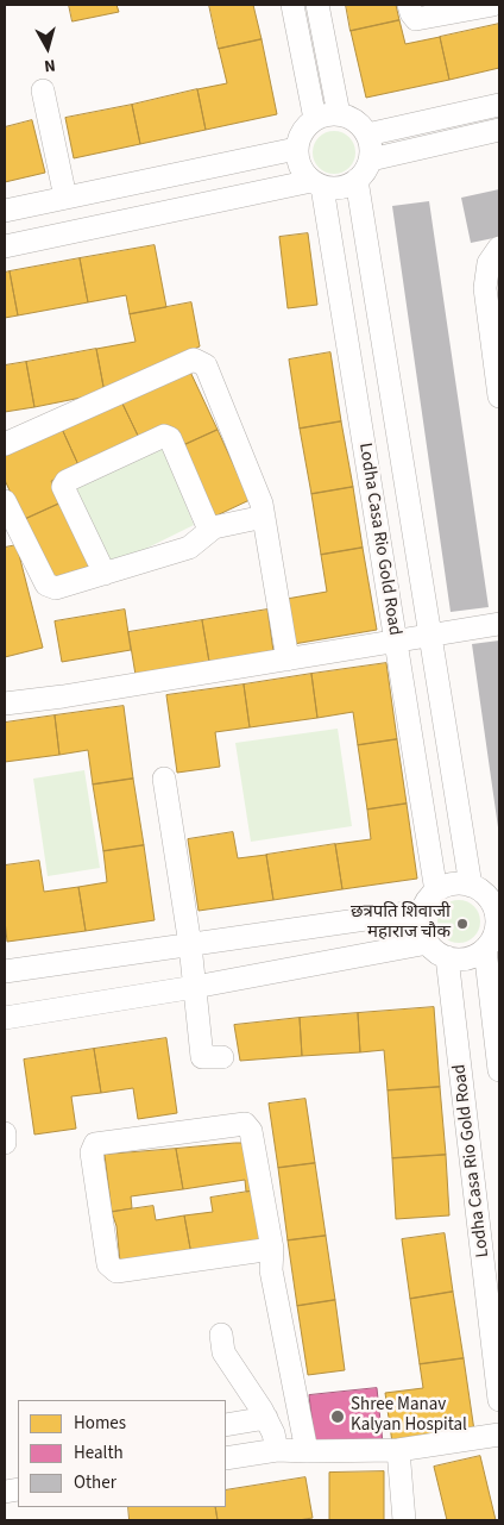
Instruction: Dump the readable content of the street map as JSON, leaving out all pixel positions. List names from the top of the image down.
{
  "streets": {
    "street": ["Lodha Casa Rio Gold Road"]
  },
  "places": ["छत्रपति शिवाजी महाराज चौक", "Shree Manav Kalyan Hospital"],
  "legend": ["Homes", "Health", "Other"],
  "north": "bottom"
}
